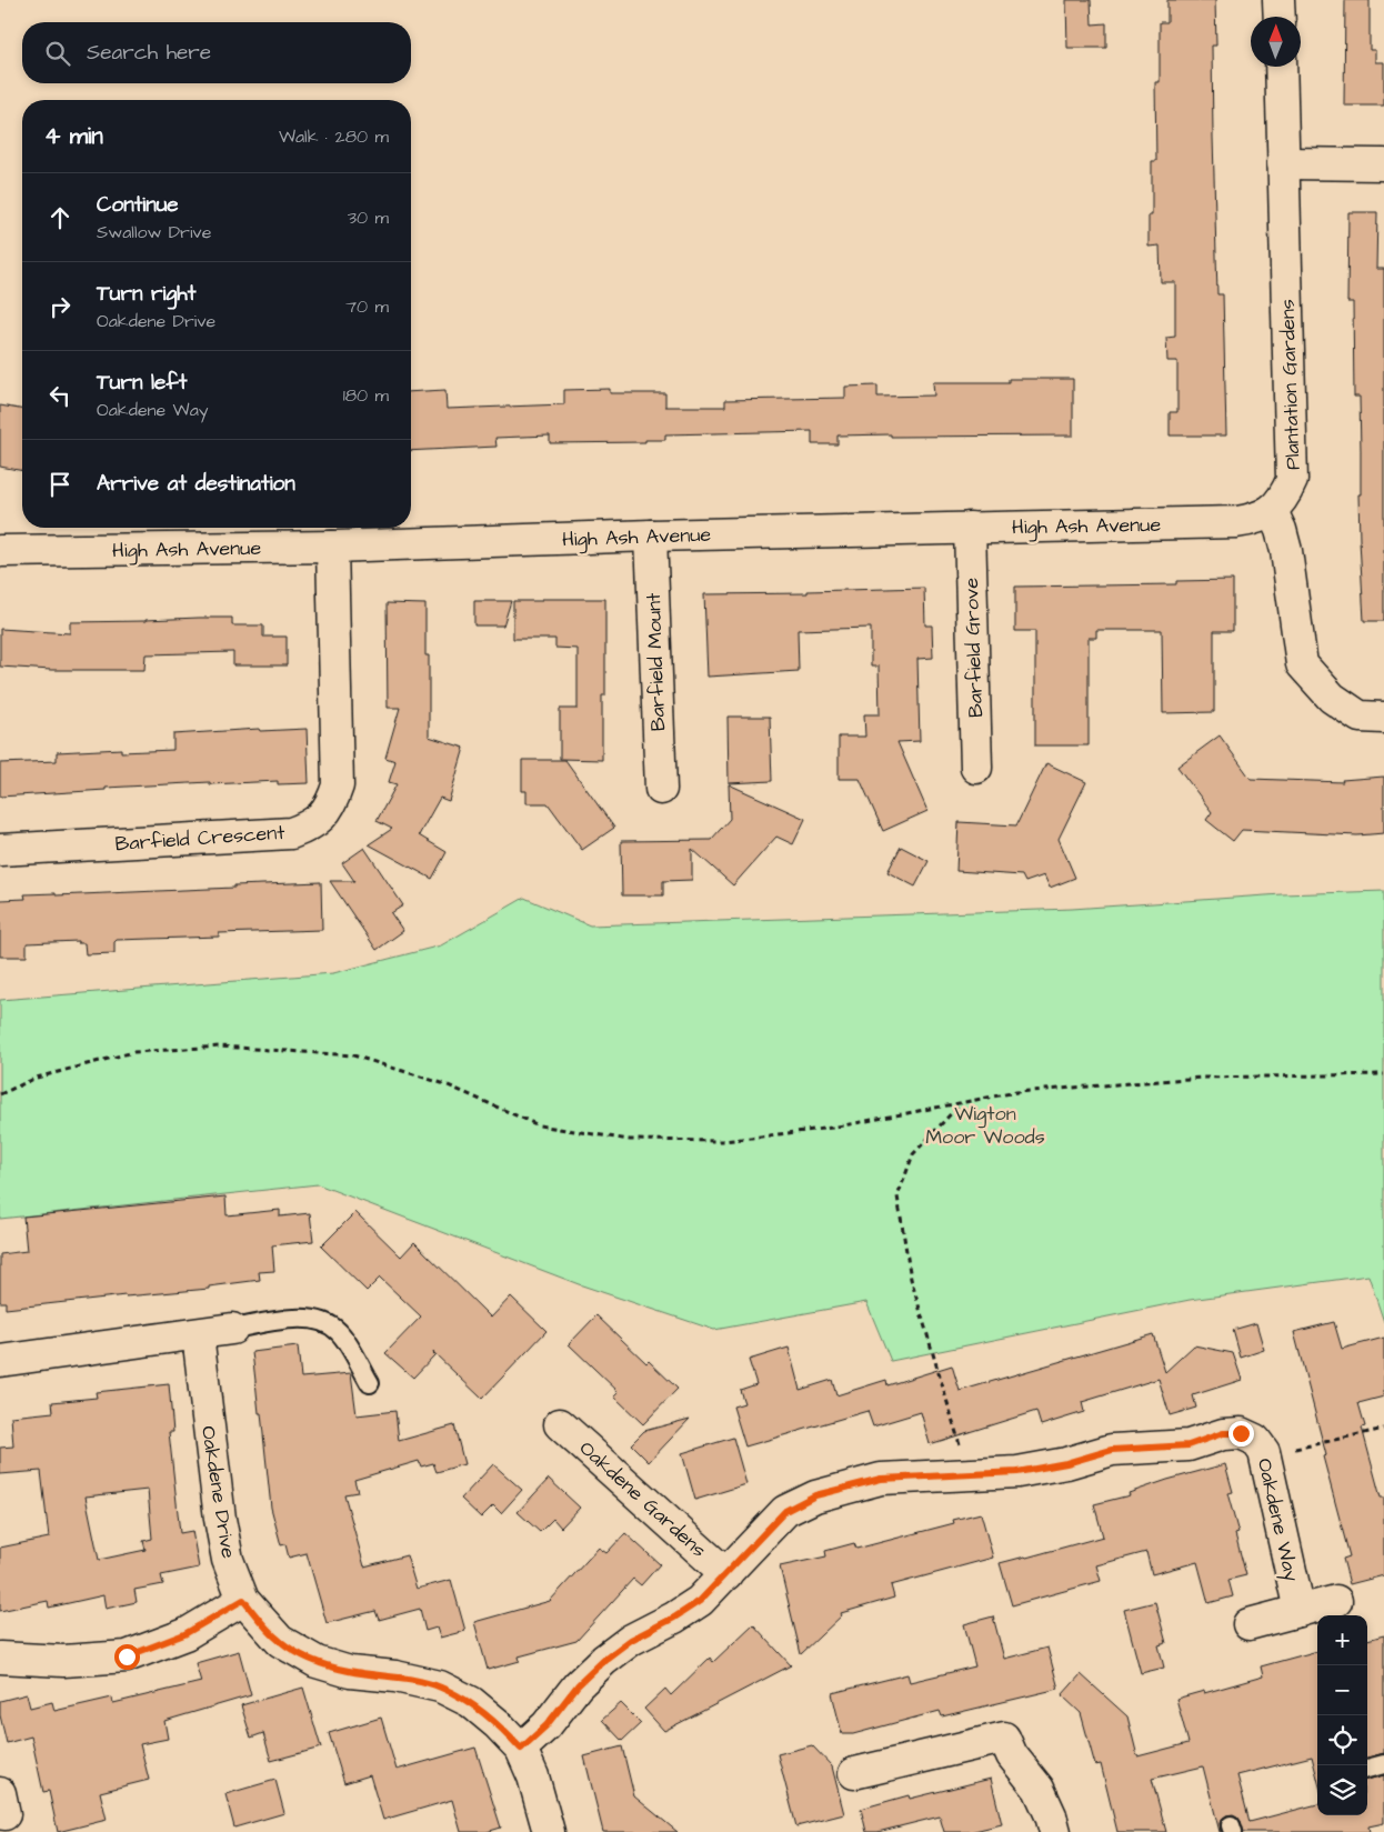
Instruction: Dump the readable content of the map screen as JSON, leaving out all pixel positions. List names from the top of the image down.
{
  "streets": {
    "street": [
      "Plantation Gardens",
      "High Ash Avenue",
      "Barfield Grove",
      "Barfield Mount",
      "Barfield Crescent",
      "Oakdene Drive",
      "Oakdene Gardens",
      "Oakdene Way"
    ]
  },
  "crossings": [
    ["Plantation Gardens", "High Ash Avenue"],
    ["High Ash Avenue", "Barfield Grove"],
    ["High Ash Avenue", "Barfield Mount"],
    ["High Ash Avenue", "Barfield Crescent"],
    ["Oakdene Drive", "Oakdene Way"],
    ["Oakdene Gardens", "Oakdene Way"]
  ],
  "parks": ["Wigton Moor Woods"],
  "north": "top",
  "page": {
    "search": "Search here",
    "heading": ["4 min", "Walk · 280 m"],
    "list": [
      ["Continue", "Swallow Drive", "30 m"],
      ["Turn right", "Oakdene Drive", "70 m"],
      ["Turn left", "Oakdene Way", "180 m"],
      "Arrive at destination"
    ],
    "map_buttons": ["+", "−"]
  }
}
